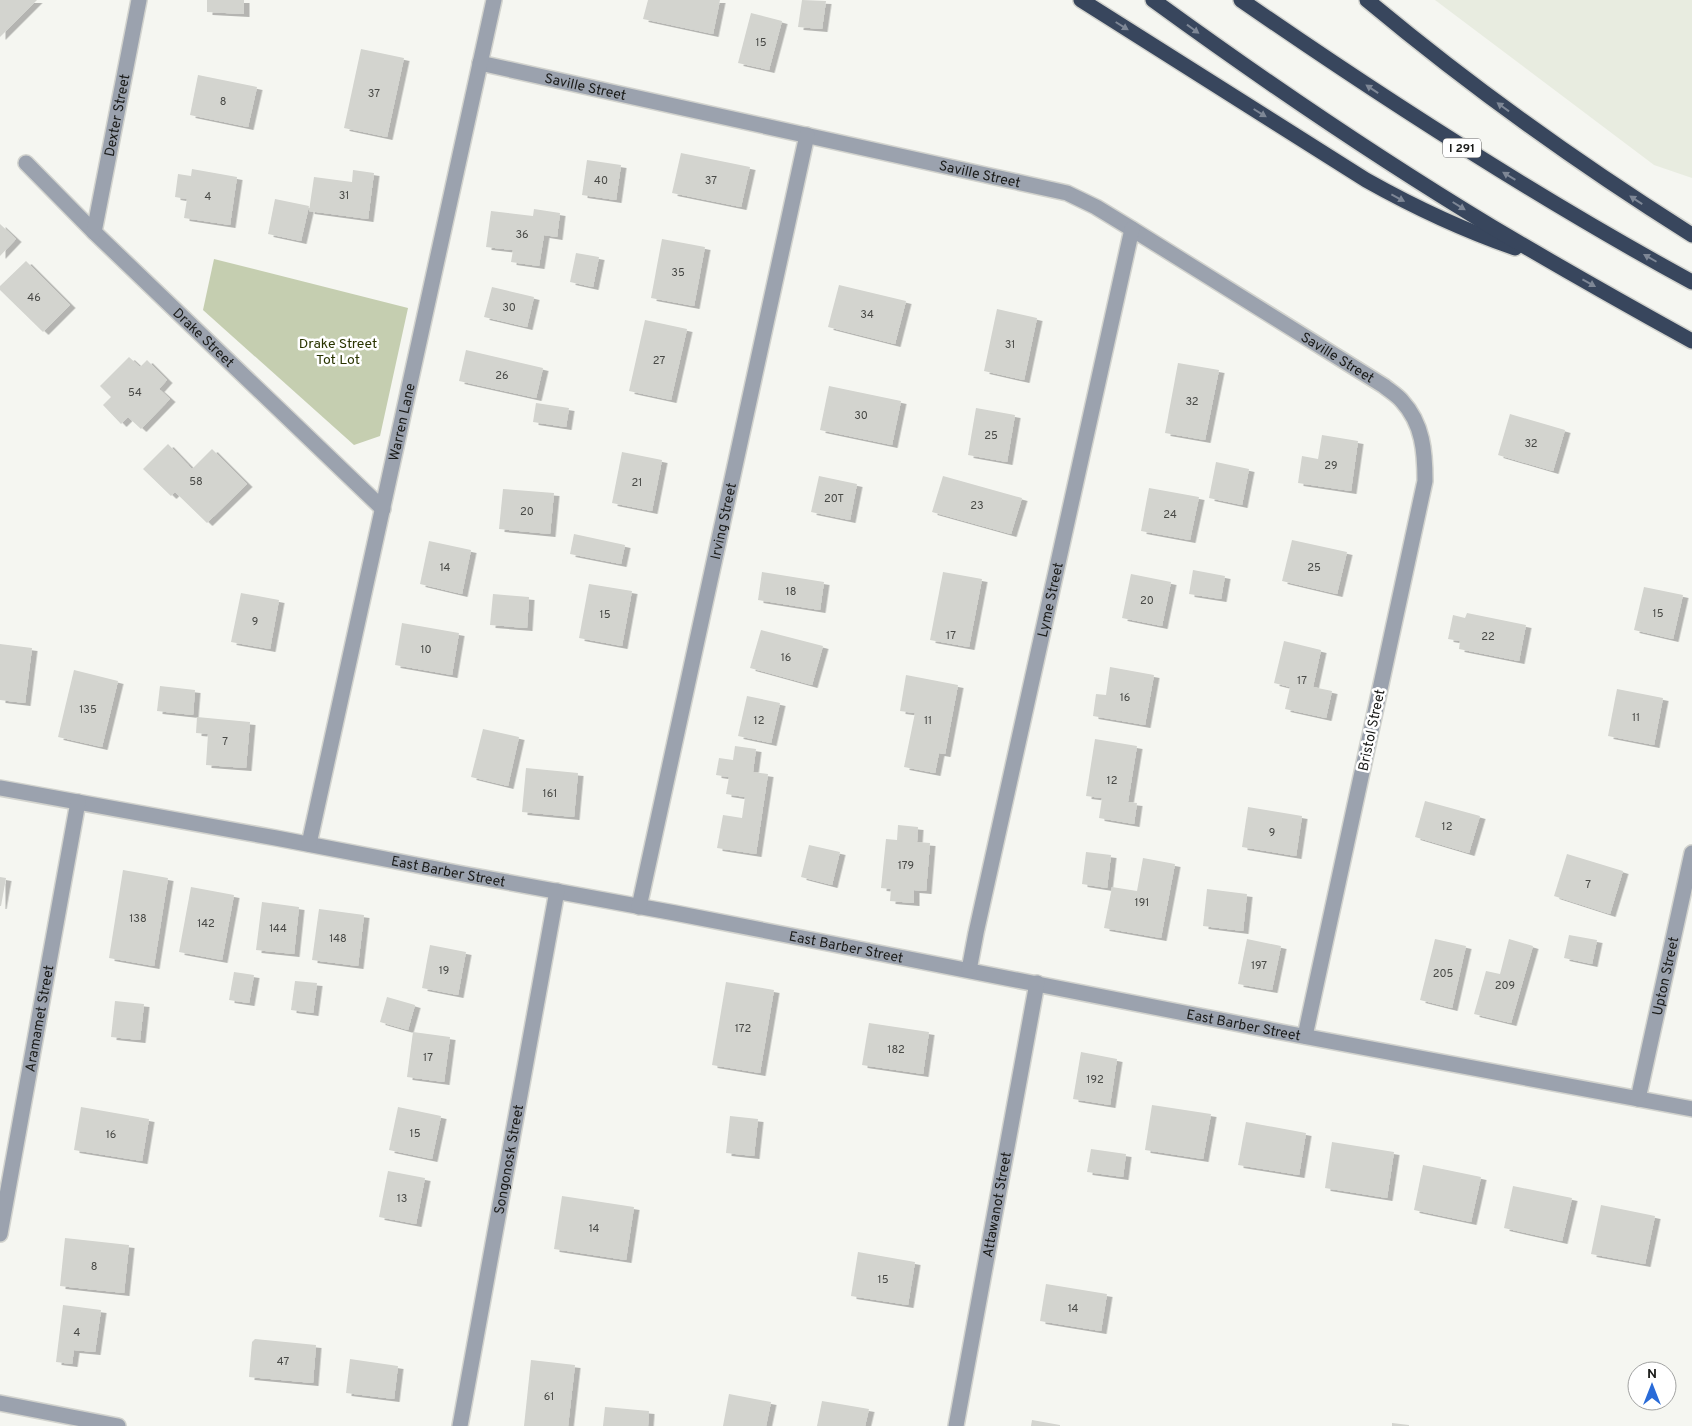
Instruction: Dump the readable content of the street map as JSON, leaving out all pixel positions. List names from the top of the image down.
{
  "streets": {
    "highway": ["I 291"],
    "street": [
      "Saville Street",
      "Dexter Street",
      "Drake Street",
      "Warren Lane",
      "Irving Street",
      "Lyme Street",
      "Bristol Street",
      "East Barber Street",
      "Upton Street",
      "Aramamet Street",
      "Songonosk Street",
      "Attawanot Street"
    ]
  },
  "crossings": [
    ["Saville Street", "Warren Lane"],
    ["Saville Street", "Irving Street"],
    ["Saville Street", "Lyme Street"],
    ["Saville Street", "Bristol Street"],
    ["Dexter Street", "Drake Street"],
    ["Drake Street", "Warren Lane"],
    ["Warren Lane", "East Barber Street"],
    ["Irving Street", "East Barber Street"],
    ["Lyme Street", "East Barber Street"],
    ["Bristol Street", "East Barber Street"],
    ["East Barber Street", "Upton Street"],
    ["East Barber Street", "Aramamet Street"],
    ["East Barber Street", "Songonosk Street"],
    ["East Barber Street", "Attawanot Street"]
  ],
  "parks": ["Drake Street Tot Lot"],
  "house_numbers": [
    "15",
    "37",
    "8",
    "40",
    "37",
    "31",
    "4",
    "36",
    "35",
    "46",
    "30",
    "34",
    "31",
    "27",
    "26",
    "54",
    "32",
    "30",
    "25",
    "32",
    "29",
    "58",
    "21",
    "20T",
    "23",
    "20",
    "24",
    "14",
    "25",
    "18",
    "20",
    "15",
    "15",
    "9",
    "17",
    "22",
    "10",
    "16",
    "17",
    "16",
    "135",
    "11",
    "12",
    "11",
    "7",
    "12",
    "161",
    "12",
    "9",
    "179",
    "7",
    "191",
    "138",
    "142",
    "144",
    "148",
    "197",
    "19",
    "205",
    "209",
    "172",
    "182",
    "17",
    "192",
    "15",
    "16",
    "13",
    "14",
    "8",
    "15",
    "14",
    "4",
    "47",
    "61"
  ],
  "north": "top"
}
